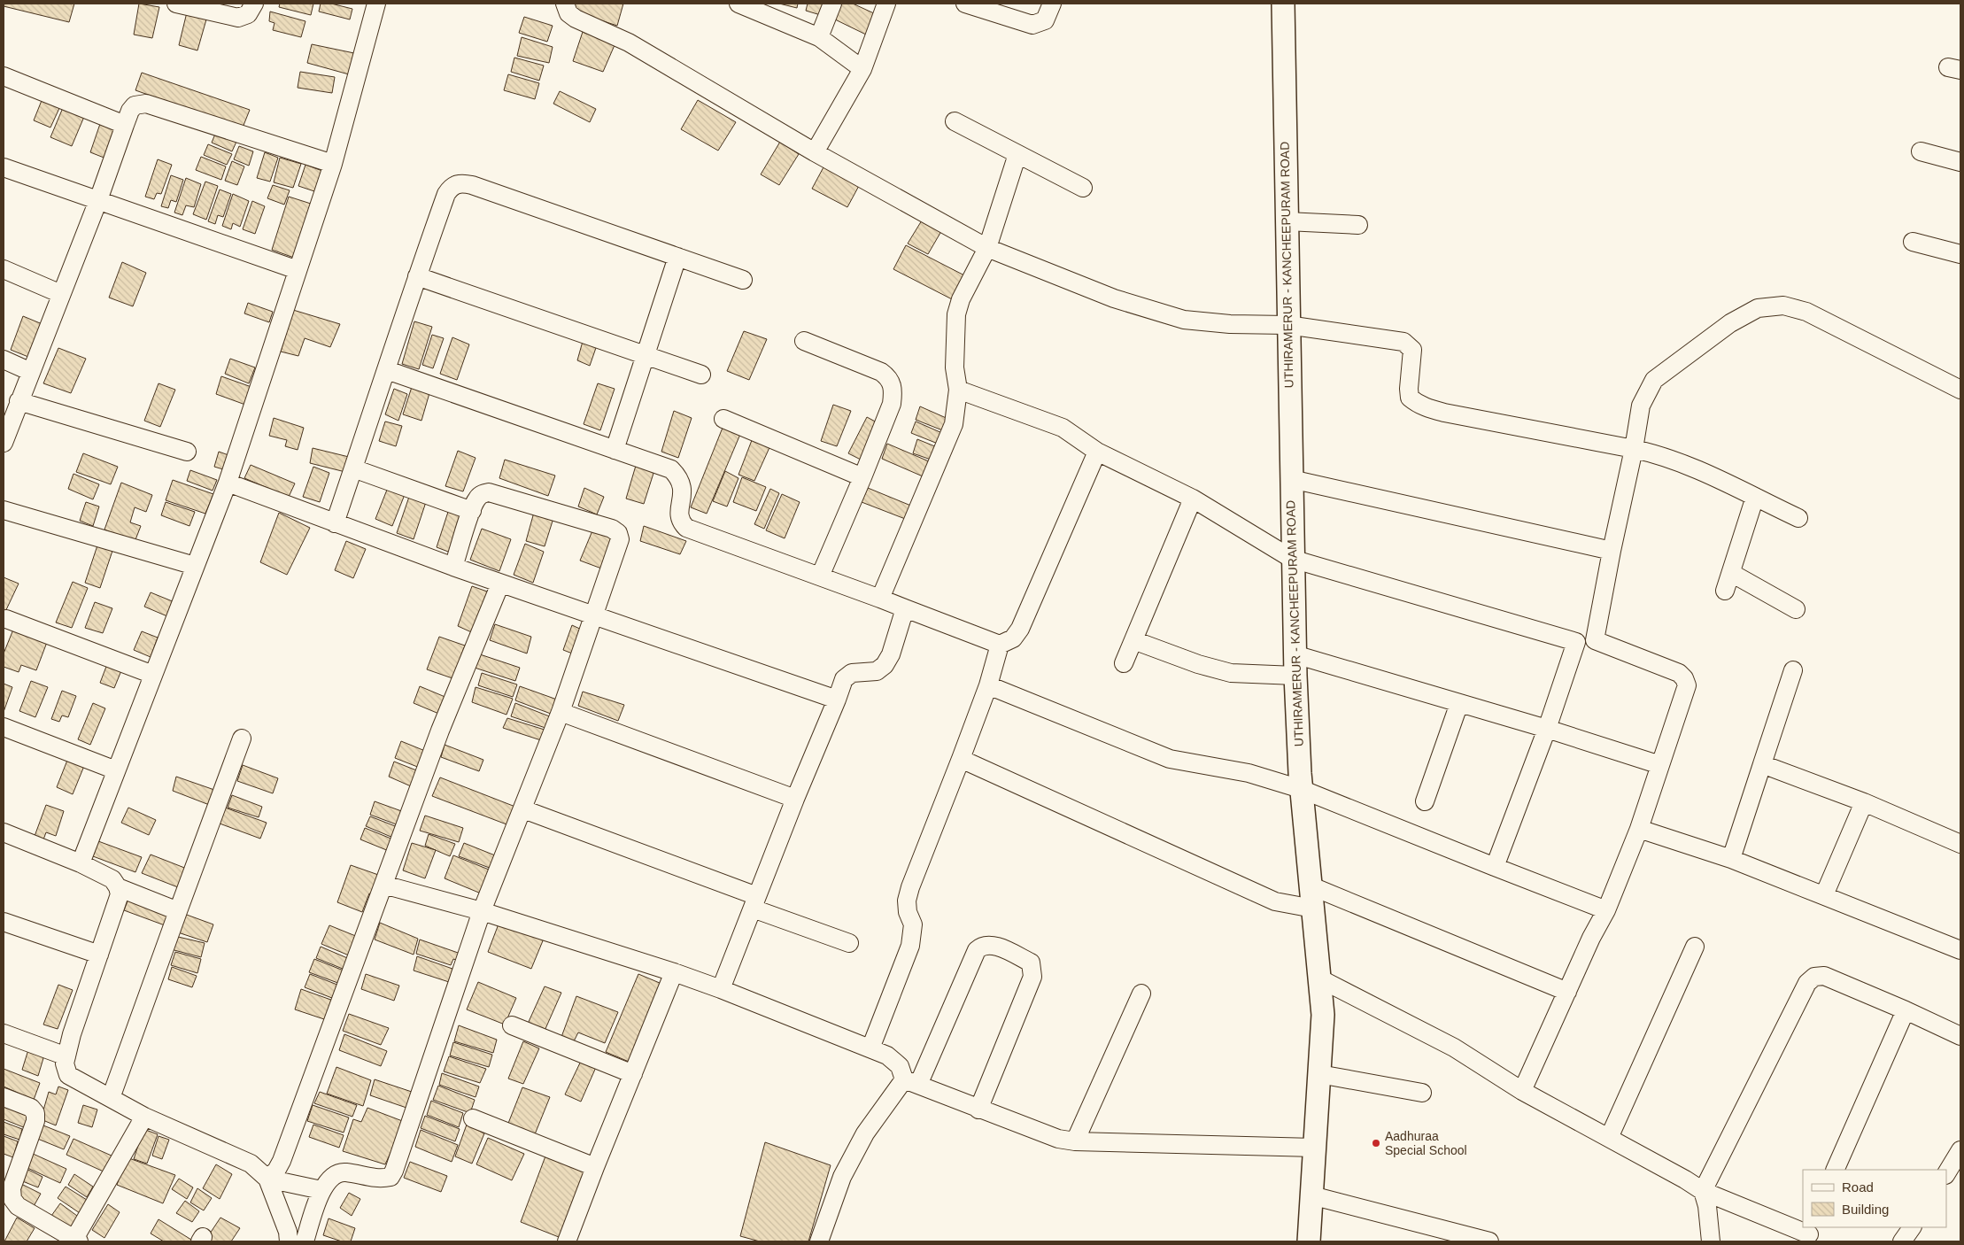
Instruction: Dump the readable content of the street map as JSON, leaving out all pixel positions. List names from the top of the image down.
{
  "streets": {
    "main road": ["UTHIRAMERUR - KANCHEEPURAM ROAD"]
  },
  "places": ["Aadhuraa Special School"],
  "legend": ["Road", "Building"]
}
